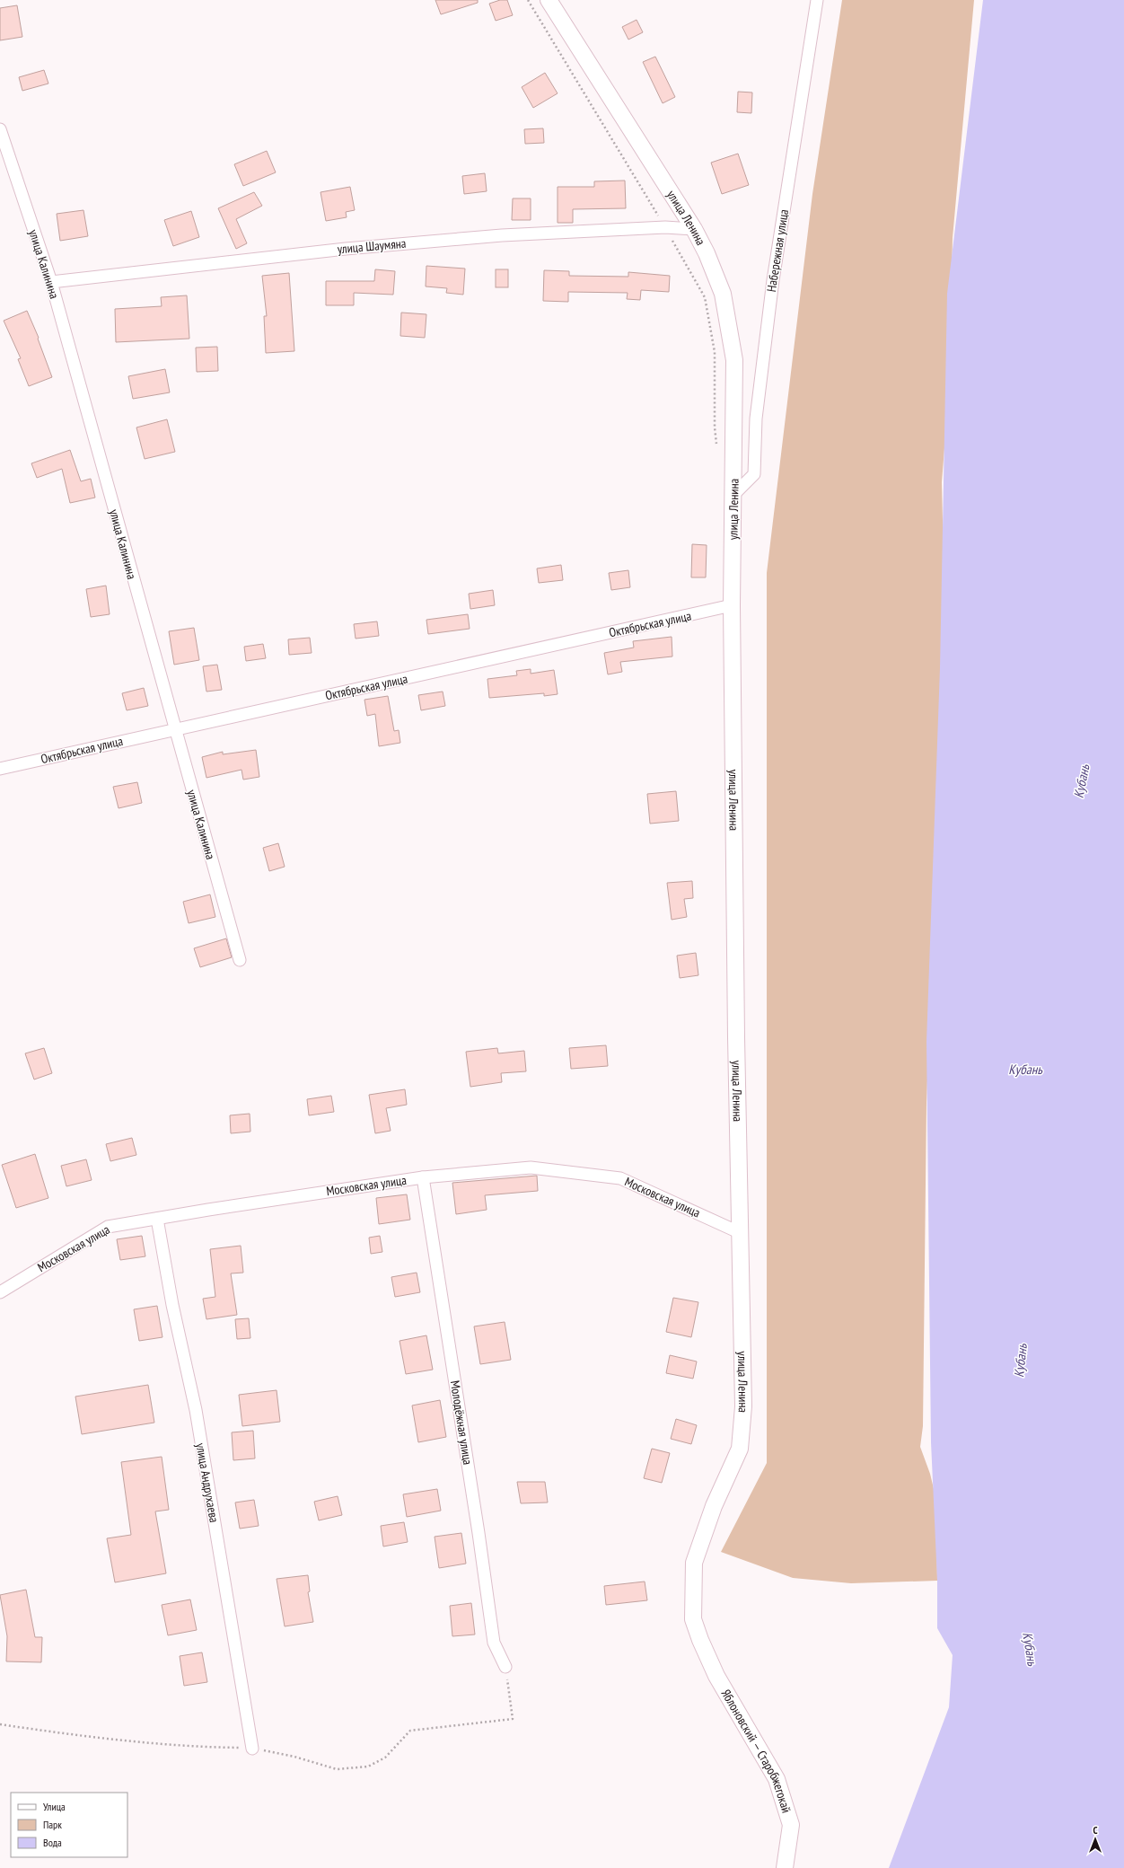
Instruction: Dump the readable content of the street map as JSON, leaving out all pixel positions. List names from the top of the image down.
{
  "streets": {
    "street": [
      "улица Ленина",
      "улица Шаумяна",
      "Набережная улица",
      "улица Калинина",
      "Октябрьская улица",
      "Московская улица",
      "Молодёжная улица",
      "улица Андрухаева",
      "Яблоновский — Старобжегокай"
    ]
  },
  "crossings": [
    ["улица Ленина", "улица Шаумяна"],
    ["улица Ленина", "Набережная улица"],
    ["улица Ленина", "Октябрьская улица"],
    ["улица Ленина", "Московская улица"],
    ["улица Ленина", "Яблоновский — Старобжегокай"],
    ["улица Шаумяна", "улица Калинина"],
    ["улица Калинина", "Октябрьская улица"],
    ["Московская улица", "Молодёжная улица"],
    ["Московская улица", "улица Андрухаева"]
  ],
  "water": ["Кубань"],
  "legend": ["Улица", "Парк", "Вода"],
  "north": "top"
}
